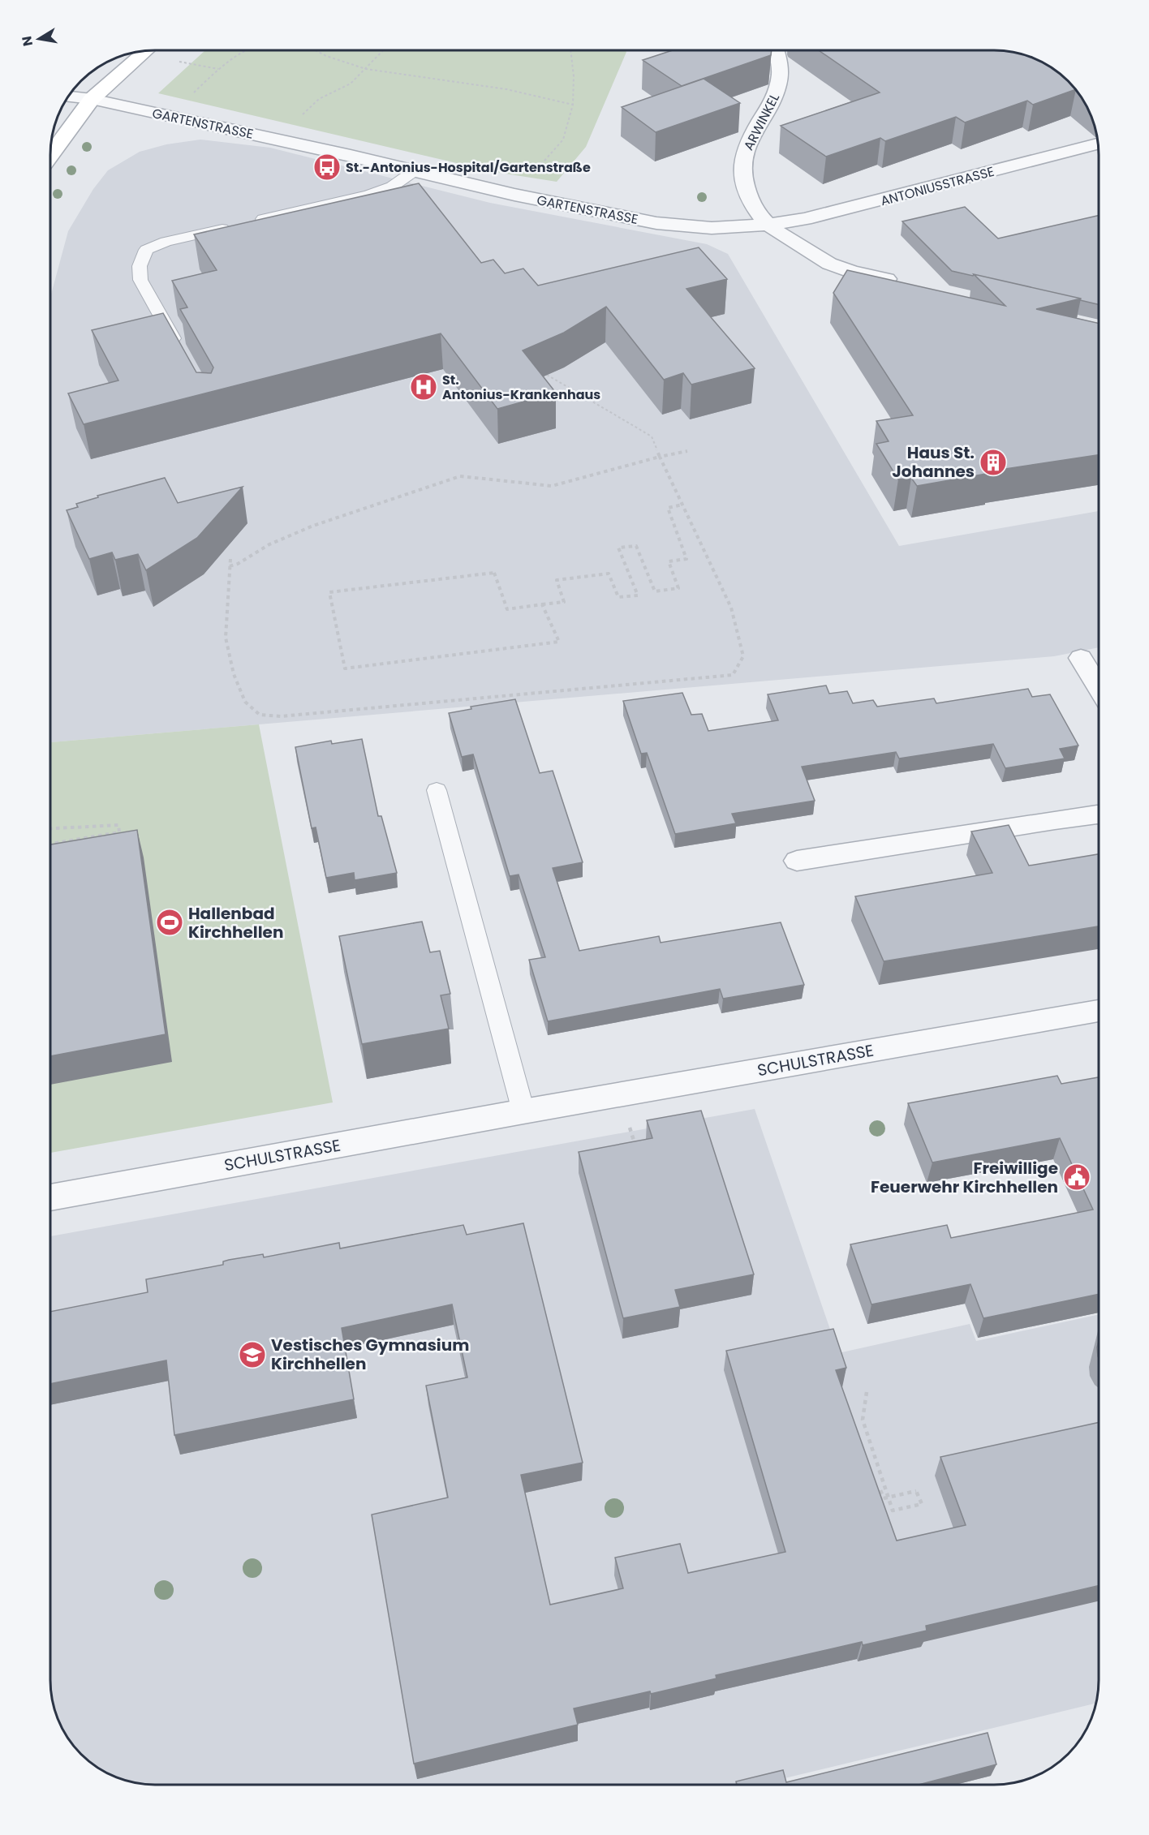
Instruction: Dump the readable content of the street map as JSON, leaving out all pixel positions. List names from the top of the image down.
{
  "streets": {
    "street": [
      "ARWINKEL",
      "GARTENSTRASSE",
      "ANTONIUSSTRASSE",
      "SCHULSTRASSE"
    ]
  },
  "crossings": [
    ["ARWINKEL", "GARTENSTRASSE"],
    ["ARWINKEL", "ANTONIUSSTRASSE"],
    ["GARTENSTRASSE", "ANTONIUSSTRASSE"]
  ],
  "places": {
    "bus stop": ["St.-Antonius-Hospital/Gartenstraße"],
    "hospital": ["St. Antonius-Krankenhaus"],
    "building": ["Haus St. Johannes"],
    "sports": ["Hallenbad Kirchhellen"],
    "public building": ["Freiwillige Feuerwehr Kirchhellen"],
    "school or university": ["Vestisches Gymnasium Kirchhellen"]
  },
  "north": "left"
}
